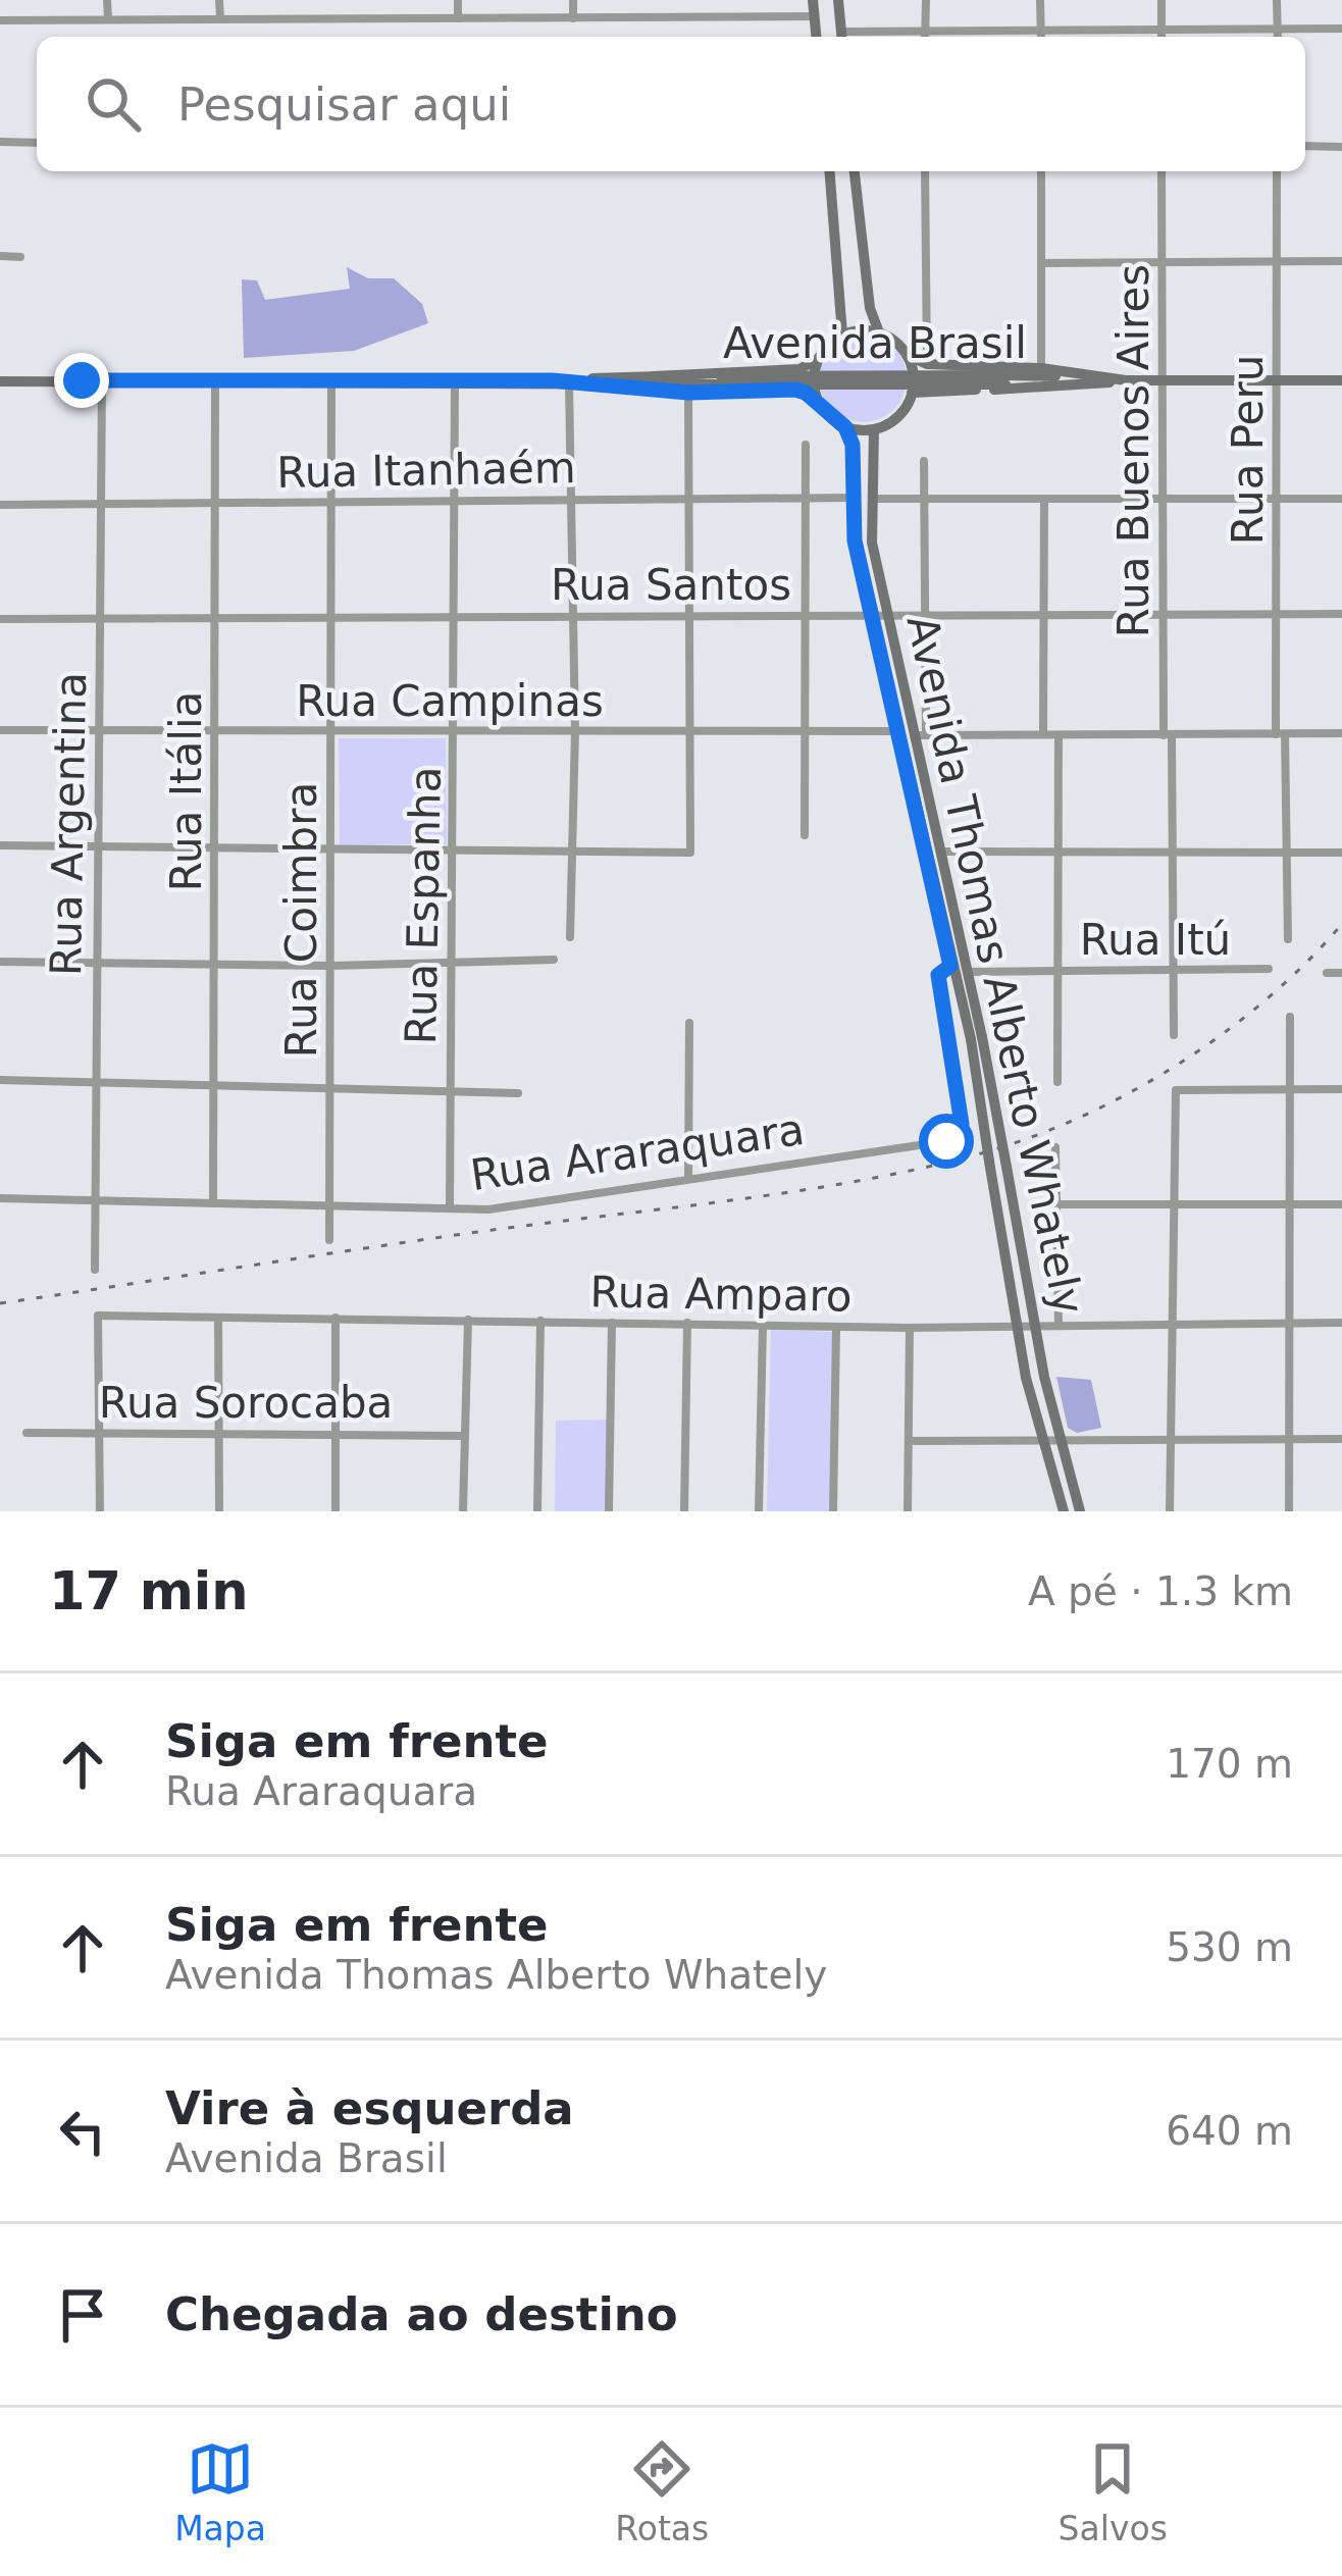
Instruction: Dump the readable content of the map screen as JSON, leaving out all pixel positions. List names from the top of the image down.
{
  "streets": {
    "main road": ["Avenida Brasil", "Avenida Thomas Alberto Whately"],
    "street": [
      "Rua Peru",
      "Rua Buenos Aires",
      "Rua Itanhaém",
      "Rua Santos",
      "Rua Campinas",
      "Rua Itália",
      "Rua Argentina",
      "Rua Espanha",
      "Rua Coimbra",
      "Rua Itú",
      "Rua Araraquara",
      "Rua Amparo",
      "Rua Sorocaba"
    ]
  },
  "crossings": [
    ["Avenida Brasil", "Rua Peru"],
    ["Avenida Brasil", "Rua Buenos Aires"],
    ["Avenida Brasil", "Rua Itália"],
    ["Avenida Brasil", "Rua Argentina"],
    ["Avenida Brasil", "Rua Espanha"],
    ["Avenida Brasil", "Rua Coimbra"],
    ["Avenida Brasil", "Avenida Thomas Alberto Whately"],
    ["Rua Peru", "Rua Santos"],
    ["Rua Buenos Aires", "Rua Santos"],
    ["Rua Buenos Aires", "Rua Itú"],
    ["Rua Itanhaém", "Rua Itália"],
    ["Rua Itanhaém", "Rua Argentina"],
    ["Rua Itanhaém", "Rua Espanha"],
    ["Rua Itanhaém", "Rua Coimbra"],
    ["Rua Itanhaém", "Avenida Thomas Alberto Whately"],
    ["Rua Santos", "Rua Itália"],
    ["Rua Santos", "Rua Argentina"],
    ["Rua Santos", "Rua Espanha"],
    ["Rua Santos", "Rua Coimbra"],
    ["Rua Santos", "Avenida Thomas Alberto Whately"],
    ["Rua Campinas", "Rua Itália"],
    ["Rua Campinas", "Rua Argentina"],
    ["Rua Campinas", "Rua Espanha"],
    ["Rua Campinas", "Rua Coimbra"],
    ["Rua Campinas", "Avenida Thomas Alberto Whately"],
    ["Rua Itália", "Rua Araraquara"],
    ["Rua Argentina", "Rua Araraquara"],
    ["Rua Espanha", "Rua Araraquara"],
    ["Rua Coimbra", "Rua Araraquara"],
    ["Rua Itú", "Avenida Thomas Alberto Whately"],
    ["Avenida Thomas Alberto Whately", "Rua Araraquara"],
    ["Avenida Thomas Alberto Whately", "Rua Amparo"],
    ["Rua Amparo", "Rua Sorocaba"]
  ],
  "page": {
    "search": "Pesquisar aqui",
    "heading": ["17 min", "A pé · 1.3 km"],
    "list": [
      ["Siga em frente", "Rua Araraquara", "170 m"],
      ["Siga em frente", "Avenida Thomas Alberto Whately", "530 m"],
      ["Vire à esquerda", "Avenida Brasil", "640 m"],
      "Chegada ao destino"
    ],
    "nav": ["Mapa", "Rotas", "Salvos"]
  }
}
